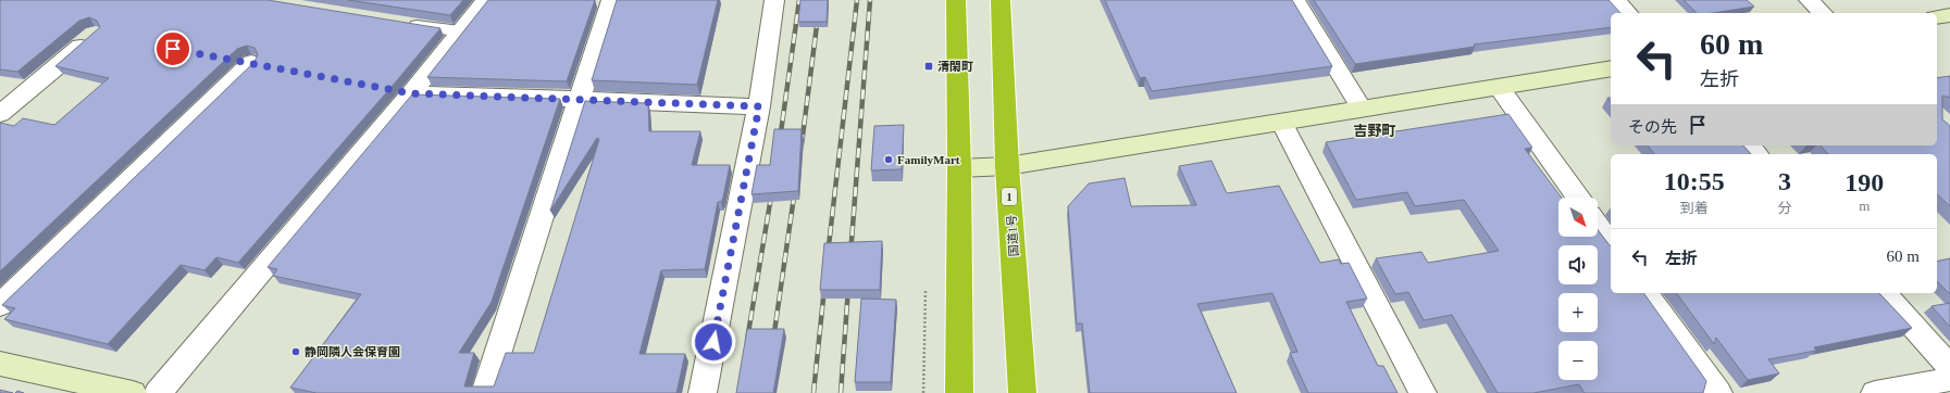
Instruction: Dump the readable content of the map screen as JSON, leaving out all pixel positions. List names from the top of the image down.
{
  "streets": {
    "highway": ["1", "国道1号"]
  },
  "districts": ["吉野町"],
  "places": {
    "transit": ["清閑町"],
    "other": ["FamilyMart", "静岡隣人会保育園"]
  },
  "north": "bottom right",
  "page": {
    "turn": ["60 m", "左折"],
    "then": "その先",
    "eta": [
      "10:55",
      "到着",
      "3",
      "分",
      "190",
      "m"
    ],
    "map_buttons": ["+", "−"],
    "list": [
      {
        "name": "左折",
        "value": "60 m"
      }
    ]
  }
}
